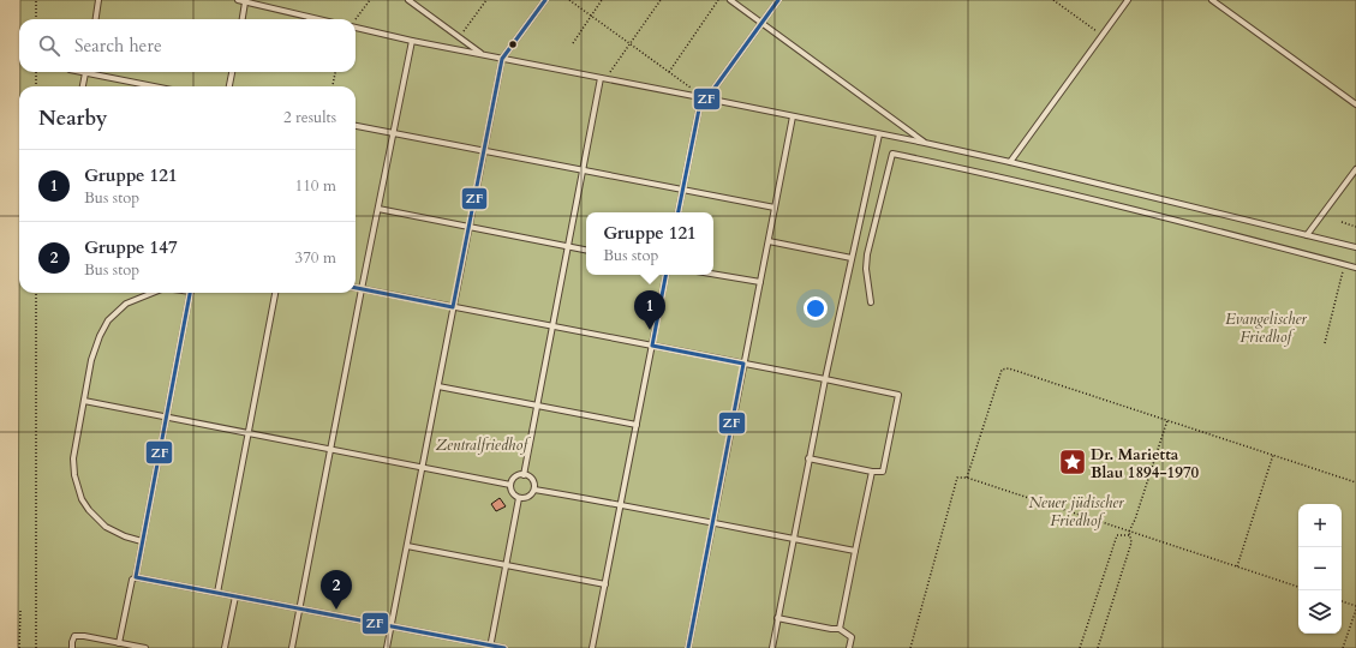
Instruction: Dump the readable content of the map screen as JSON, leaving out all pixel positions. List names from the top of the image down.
{
  "parks": ["Evangelischer Friedhof", "Zentralfriedhof", "Neuer jüdischer Friedhof"],
  "places": {
    "place": ["Dr. Marietta Blau 1894-1970"]
  },
  "lines": ["transit line ZF"],
  "page": {
    "search": "Search here",
    "heading": ["Nearby", "2 results"],
    "list": [
      {
        "mark": "1",
        "name": "Gruppe 121",
        "note": "Bus stop",
        "value": "110 m"
      },
      {
        "mark": "2",
        "name": "Gruppe 147",
        "note": "Bus stop",
        "value": "370 m"
      }
    ],
    "popup": ["Gruppe 121", "Bus stop"],
    "pins": ["1", "2"],
    "map_buttons": ["+", "−"]
  }
}
